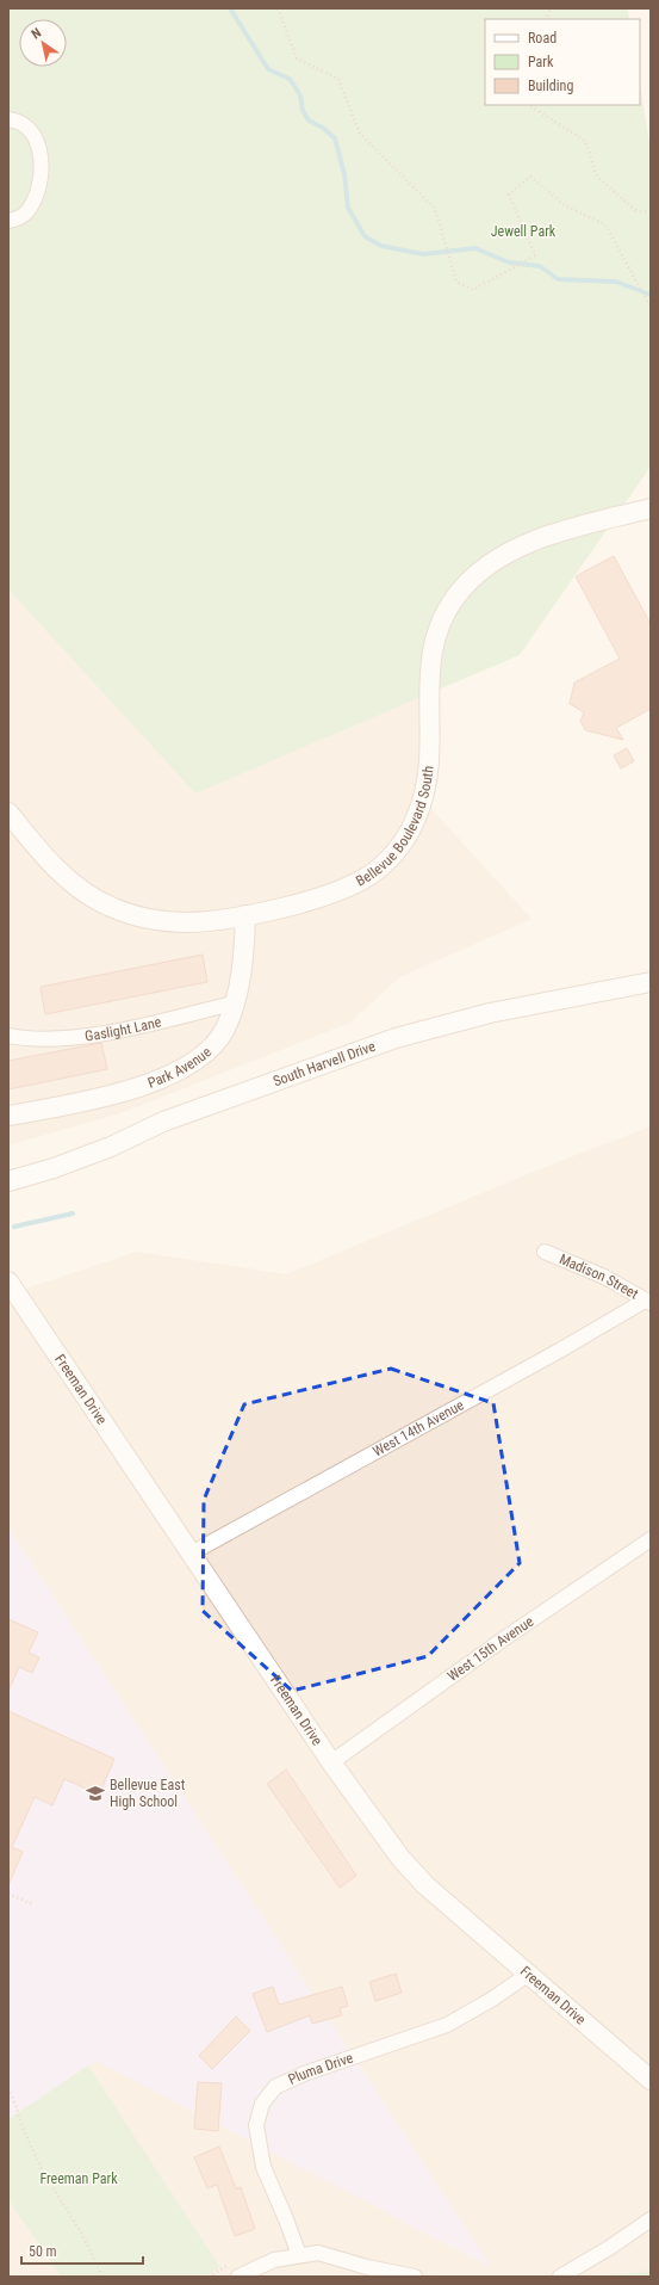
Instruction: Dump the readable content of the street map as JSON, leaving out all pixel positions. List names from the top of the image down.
{
  "streets": {
    "street": [
      "Bellevue Boulevard South",
      "Gaslight Lane",
      "South Harvell Drive",
      "Park Avenue",
      "Madison Street",
      "Freeman Drive",
      "West 14th Avenue",
      "West 15th Avenue",
      "Pluma Drive"
    ]
  },
  "crossings": [
    ["Bellevue Boulevard South", "Park Avenue"],
    ["Gaslight Lane", "Park Avenue"],
    ["Madison Street", "West 14th Avenue"],
    ["Freeman Drive", "West 14th Avenue"],
    ["Freeman Drive", "West 15th Avenue"],
    ["Freeman Drive", "Pluma Drive"]
  ],
  "parks": ["Jewell Park", "Freeman Park"],
  "places": {
    "school or university": ["Bellevue East High School"]
  },
  "legend": ["Road", "Park", "Building"],
  "scale_bar": "50 m",
  "north": "top left"
}
